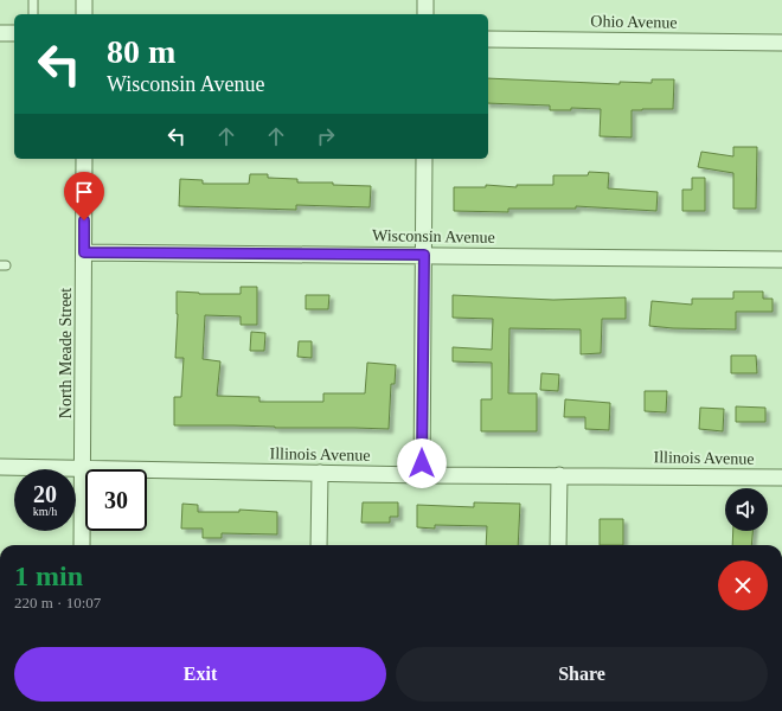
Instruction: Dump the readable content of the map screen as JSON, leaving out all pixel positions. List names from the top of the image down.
{
  "streets": {
    "street": [
      "Ohio Avenue",
      "Wisconsin Avenue",
      "North Meade Street",
      "Illinois Avenue"
    ]
  },
  "crossings": [
    ["Wisconsin Avenue", "North Meade Street"],
    ["North Meade Street", "Illinois Avenue"]
  ],
  "page": {
    "turn": ["80 m", "Wisconsin Avenue"],
    "speed": "20 km/h",
    "limit": "30",
    "heading": ["1 min", "220 m · 10:07"],
    "buttons": ["Exit", "Share"]
  }
}
